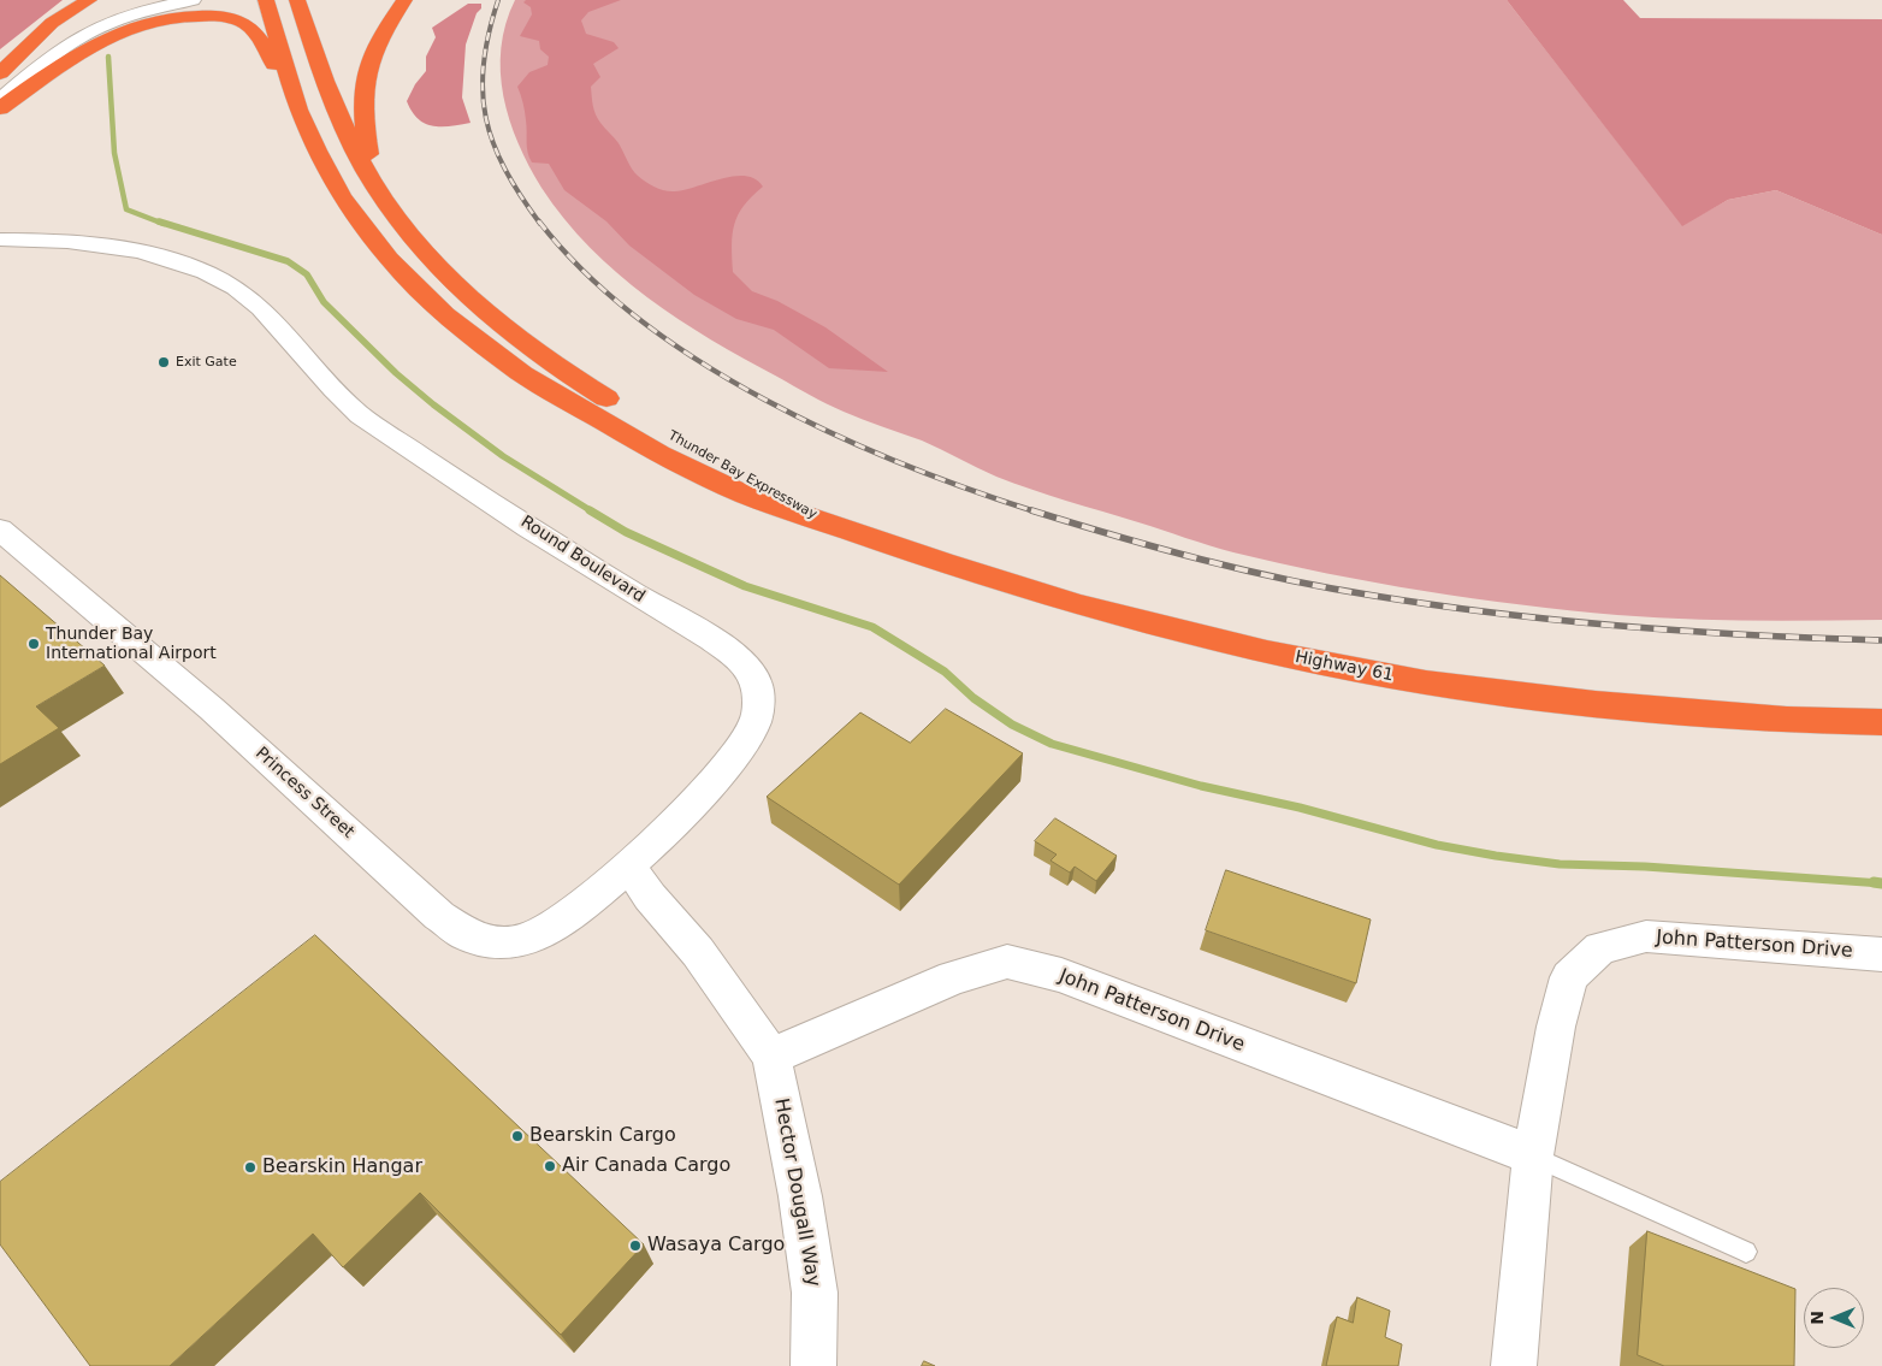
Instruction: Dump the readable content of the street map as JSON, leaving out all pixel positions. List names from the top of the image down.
{
  "streets": {
    "highway": ["Thunder Bay Expressway", "Highway 61"],
    "street": [
      "Round Boulevard",
      "Princess Street",
      "John Patterson Drive",
      "Hector Dougall Way"
    ]
  },
  "crossings": [
    ["Thunder Bay Expressway", "Highway 61"],
    ["Round Boulevard", "Princess Street"],
    ["John Patterson Drive", "Hector Dougall Way"]
  ],
  "places": [
    "Exit Gate",
    "Thunder Bay International Airport",
    "Bearskin Cargo",
    "Air Canada Cargo",
    "Bearskin Hangar",
    "Wasaya Cargo"
  ],
  "north": "left"
}
